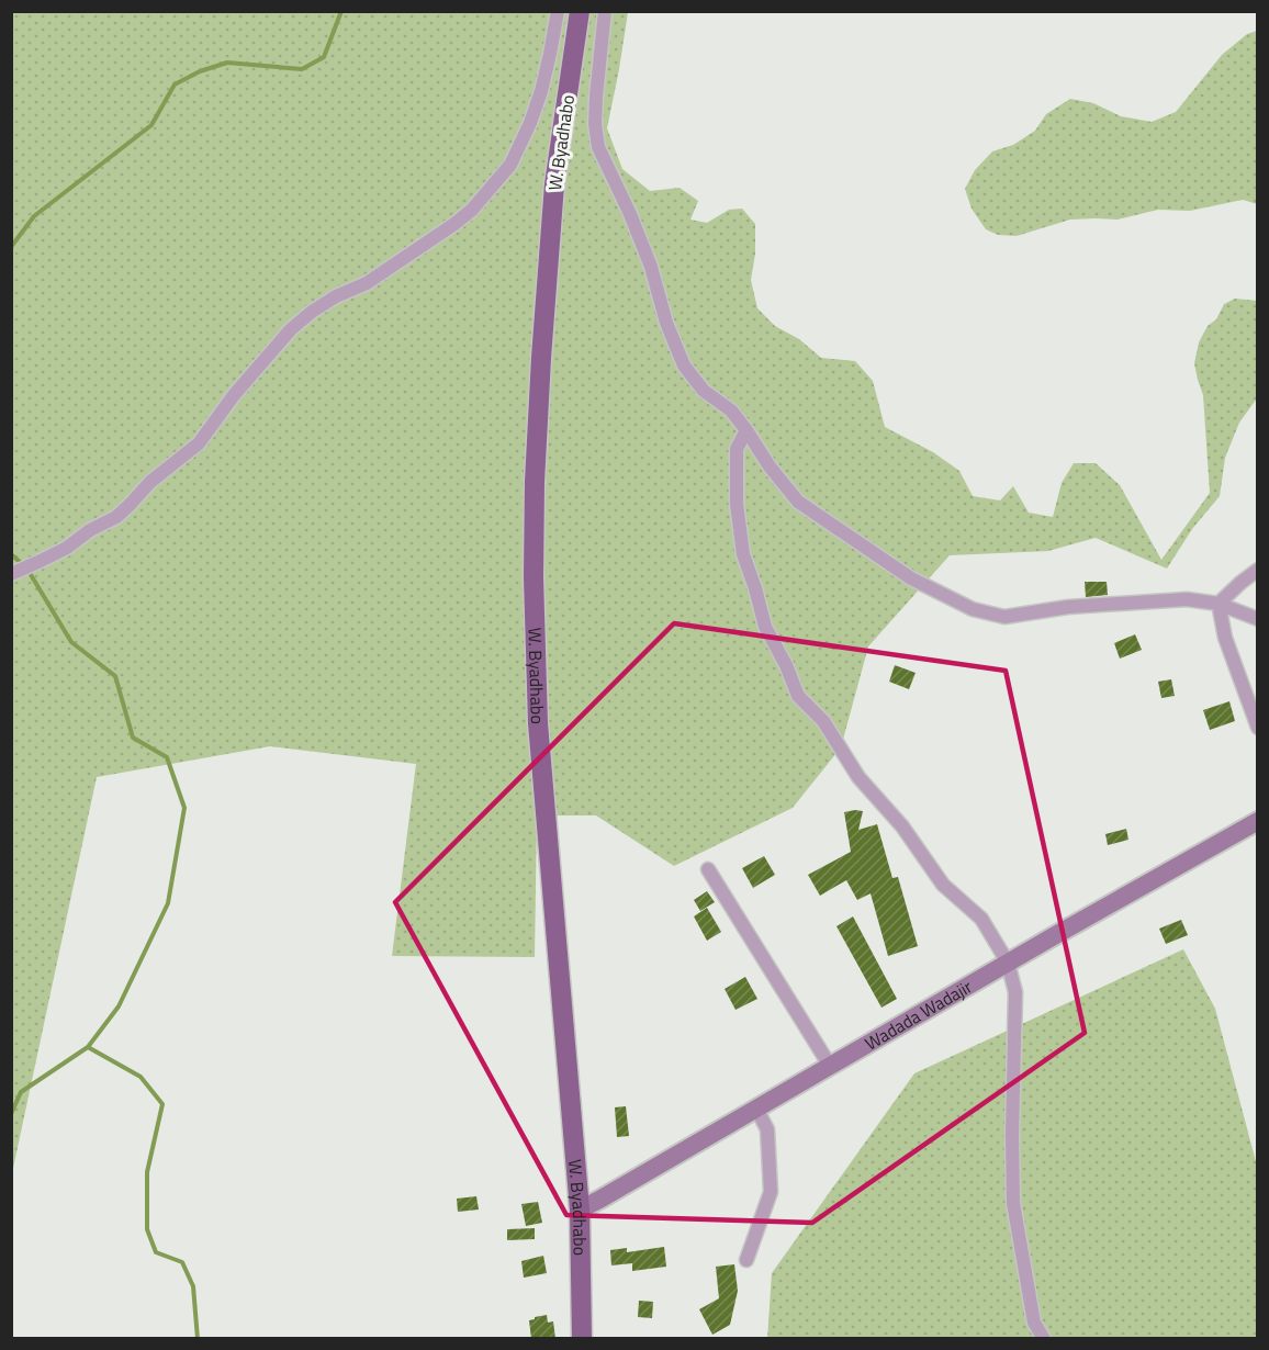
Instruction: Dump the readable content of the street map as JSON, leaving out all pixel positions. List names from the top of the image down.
{
  "streets": {
    "main road": ["W. Byadhabo"],
    "street": ["Wadada Wadajir"]
  },
  "crossings": [
    ["W. Byadhabo", "Wadada Wadajir"]
  ]
}
